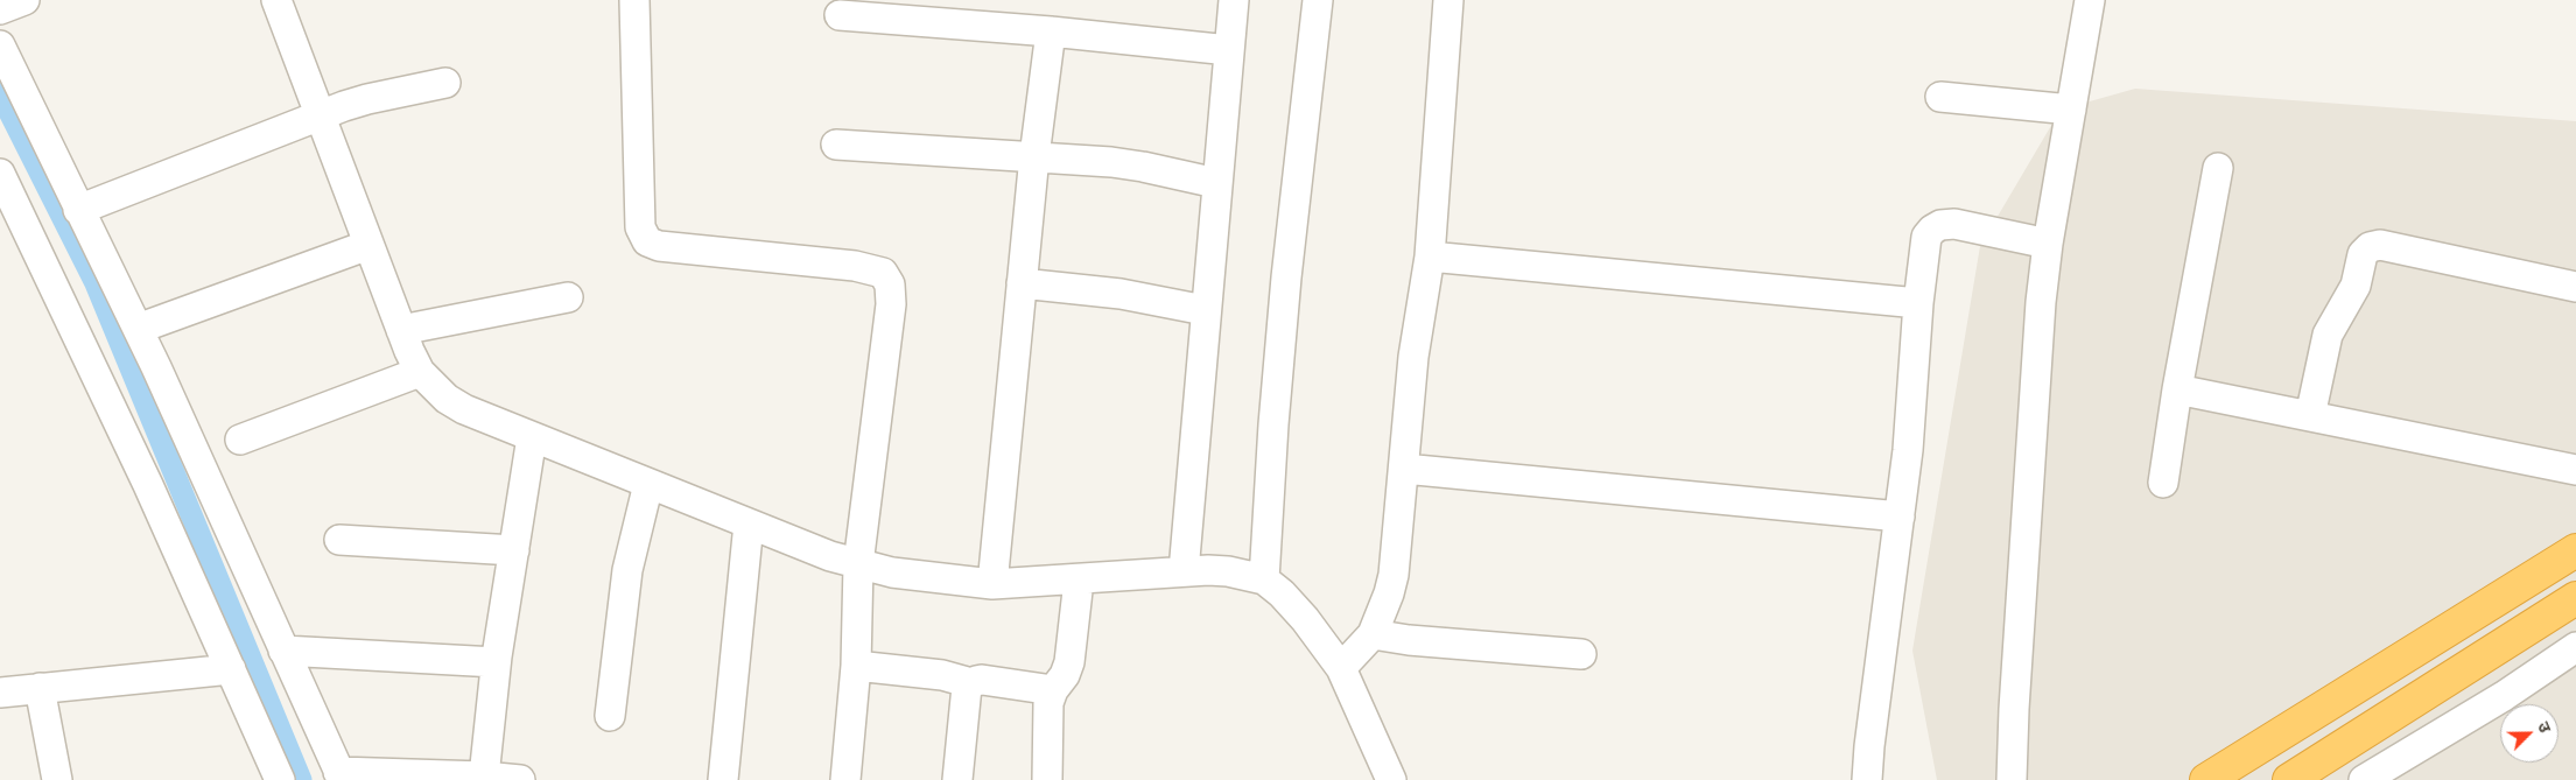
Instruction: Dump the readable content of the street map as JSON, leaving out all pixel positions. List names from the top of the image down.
{
  "north": "top right"
}
